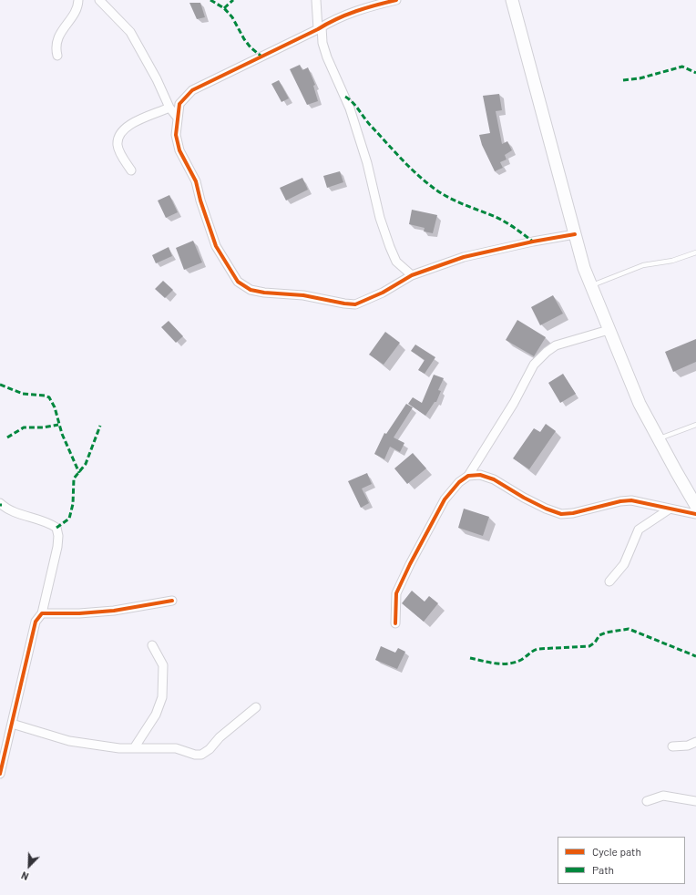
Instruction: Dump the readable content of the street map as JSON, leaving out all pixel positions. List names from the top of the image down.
{
  "legend": ["Cycle path", "Path"],
  "north": "bottom left"
}
